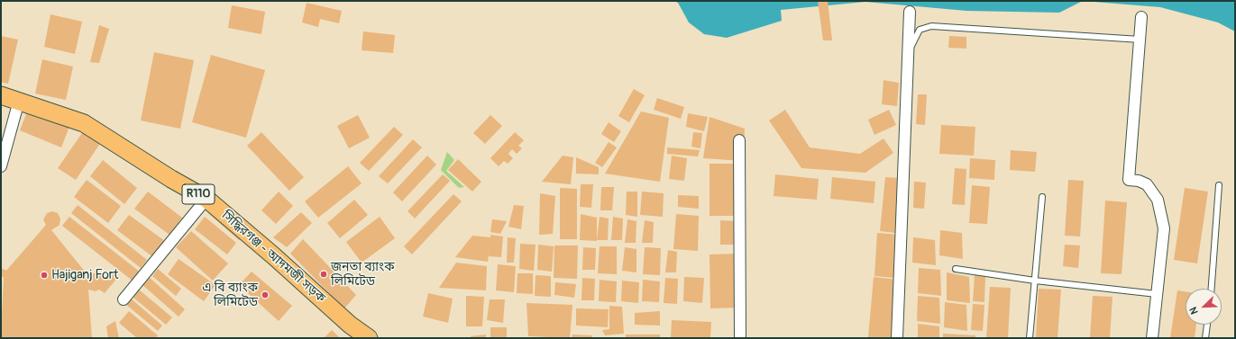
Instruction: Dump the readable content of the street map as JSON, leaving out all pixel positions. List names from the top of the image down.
{
  "streets": {
    "main road": ["R110", "সিদ্ধিরগঞ্জ - আদমজী সড়ক"]
  },
  "places": ["জনতা ব্যাংক লিমিটেড", "Hajiganj Fort", "এ বি ব্যাংক লিমিটেড"],
  "north": "bottom left"
}
